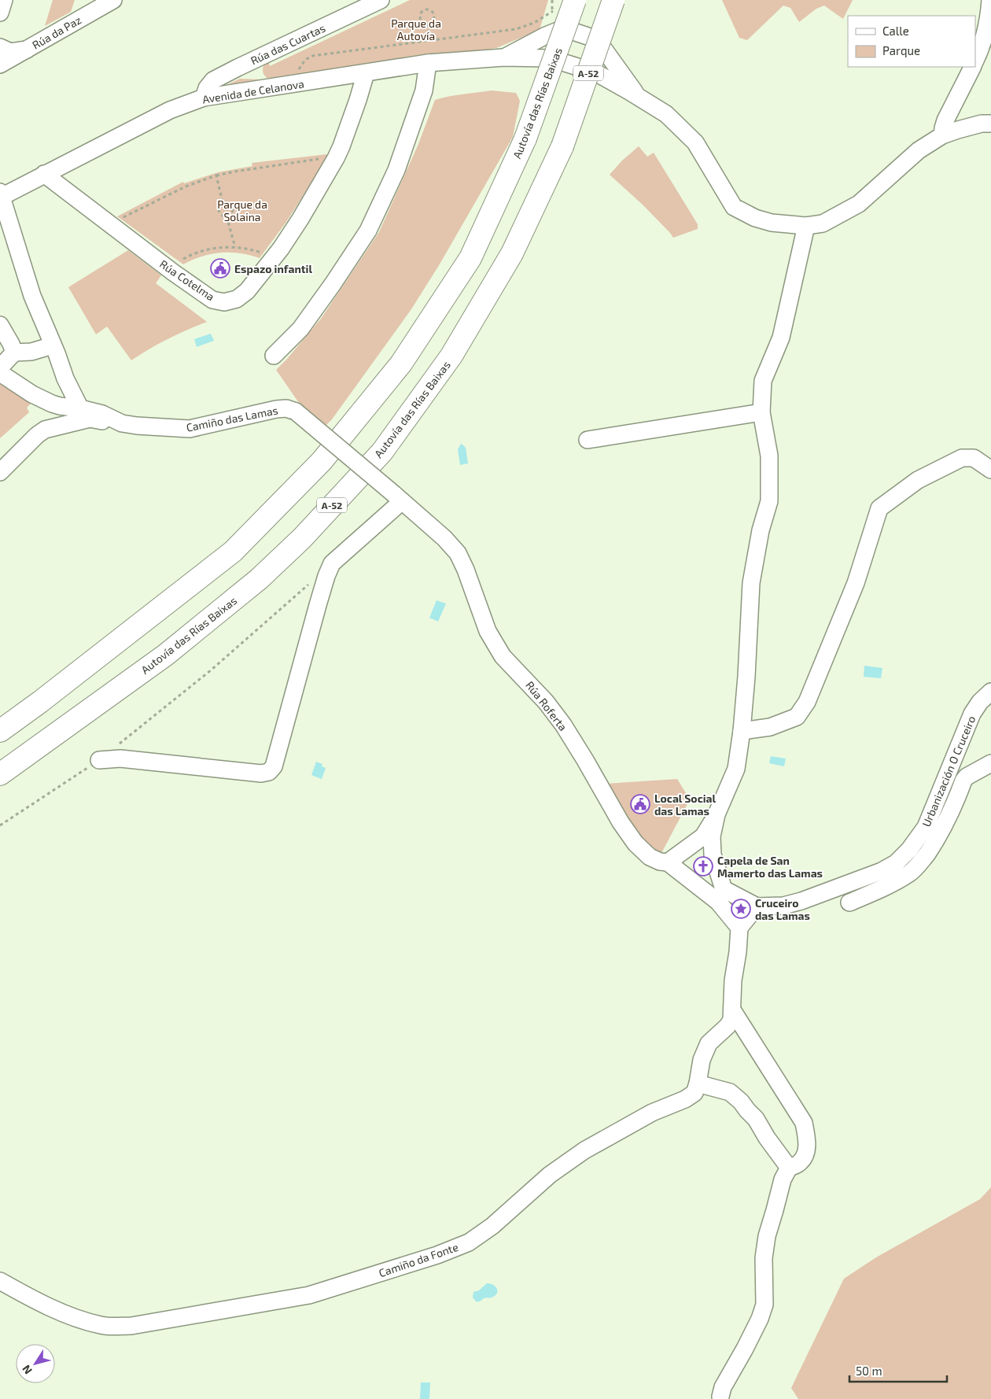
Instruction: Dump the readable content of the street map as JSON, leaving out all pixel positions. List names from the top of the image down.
{
  "streets": {
    "highway": ["A-52", "Autovía das Rías Baixas"],
    "street": [
      "Rúa da Paz",
      "Rúa das Cuartas",
      "Avenida de Celanova",
      "Rúa Cotelma",
      "Camiño das Lamas",
      "Rúa Roferta",
      "Urbanización O Cruceiro",
      "Camiño da Fonte"
    ]
  },
  "crossings": [
    ["Rúa das Cuartas", "Avenida de Celanova"],
    ["Avenida de Celanova", "Rúa Cotelma"],
    ["Camiño das Lamas", "Rúa Roferta"]
  ],
  "parks": ["Parque da Autovía", "Parque da Solaina"],
  "places": {
    "public building": ["Espazo infantil", "Local Social das Lamas"],
    "church": ["Capela de San Mamerto das Lamas"],
    "place": ["Cruceiro das Lamas"]
  },
  "legend": ["Calle", "Parque"],
  "scale_bar": "50 m",
  "north": "bottom left"
}
